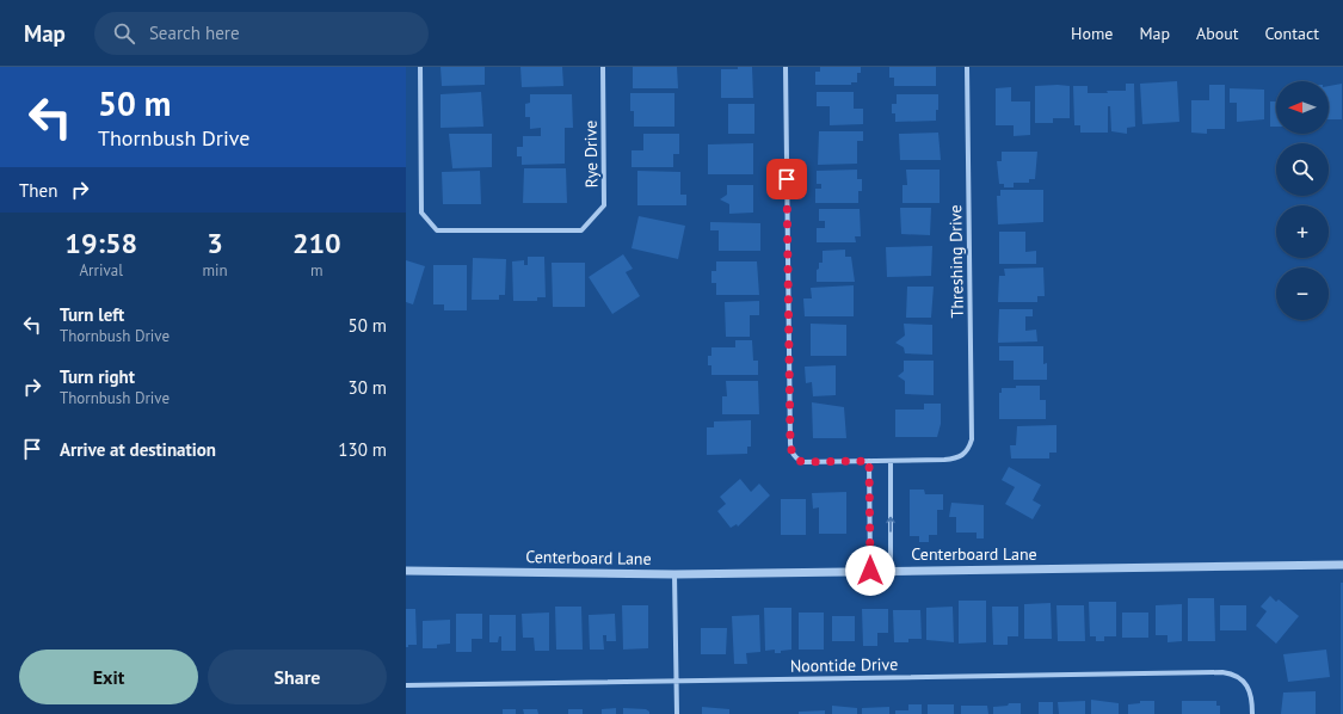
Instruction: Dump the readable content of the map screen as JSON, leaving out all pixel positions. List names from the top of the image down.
{
  "streets": {
    "street": [
      "Rye Drive",
      "Threshing Drive",
      "Centerboard Lane",
      "Noontide Drive"
    ]
  },
  "north": "left",
  "page": {
    "header": "Map",
    "search": "Search here",
    "nav": [
      "Home",
      "Map",
      "About",
      "Contact"
    ],
    "turn": ["50 m", "Thornbush Drive"],
    "map_buttons": ["+", "−"],
    "then": "Then",
    "eta": [
      "19:58",
      "Arrival",
      "3",
      "min",
      "210",
      "m"
    ],
    "list": [
      {
        "name": "Turn left",
        "note": "Thornbush Drive",
        "value": "50 m"
      },
      {
        "name": "Turn right",
        "note": "Thornbush Drive",
        "value": "30 m"
      },
      {
        "name": "Arrive at destination",
        "value": "130 m"
      }
    ],
    "buttons": ["Exit", "Share"]
  }
}
